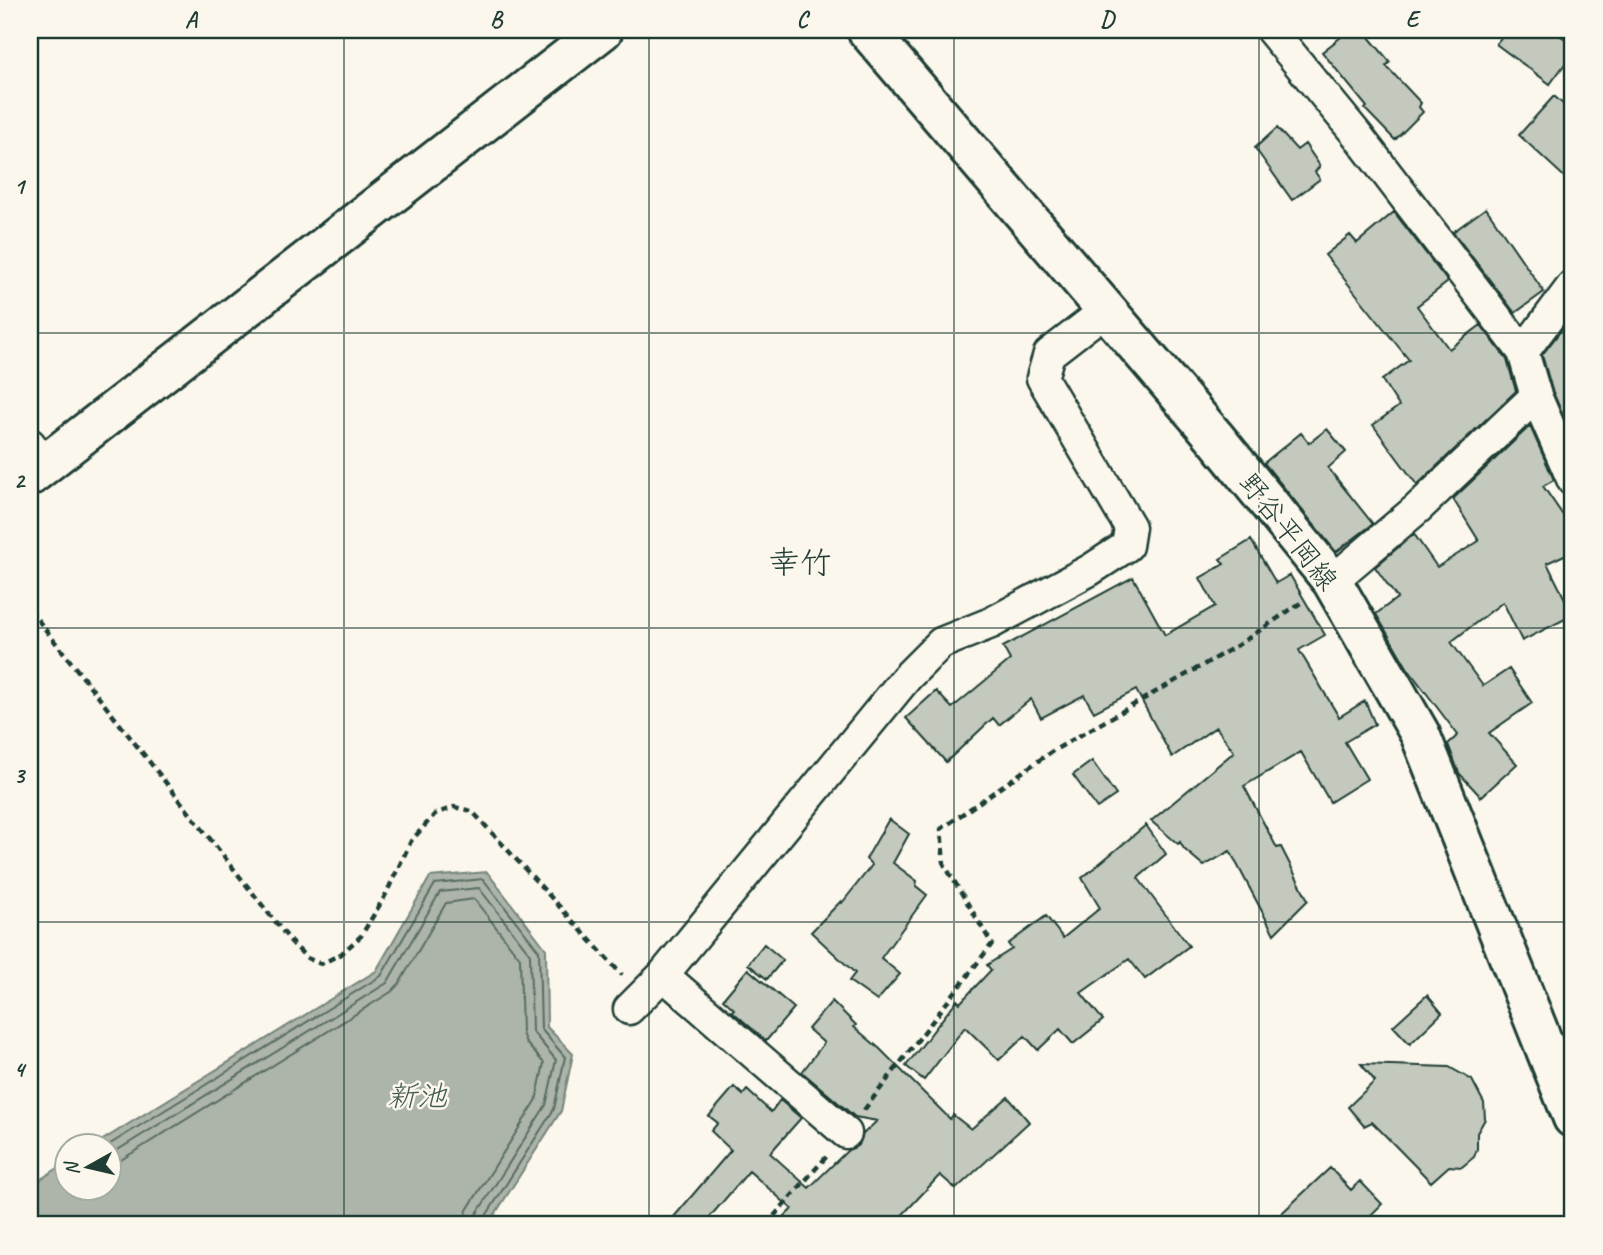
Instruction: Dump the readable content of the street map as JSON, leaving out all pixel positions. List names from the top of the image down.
{
  "streets": {
    "main road": ["野谷平岡線"]
  },
  "districts": ["幸竹"],
  "water": ["新池"],
  "north": "left",
  "grid": {
    "columns": [
      "A",
      "B",
      "C",
      "D",
      "E"
    ],
    "rows": [
      "1",
      "2",
      "3",
      "4"
    ]
  }
}
